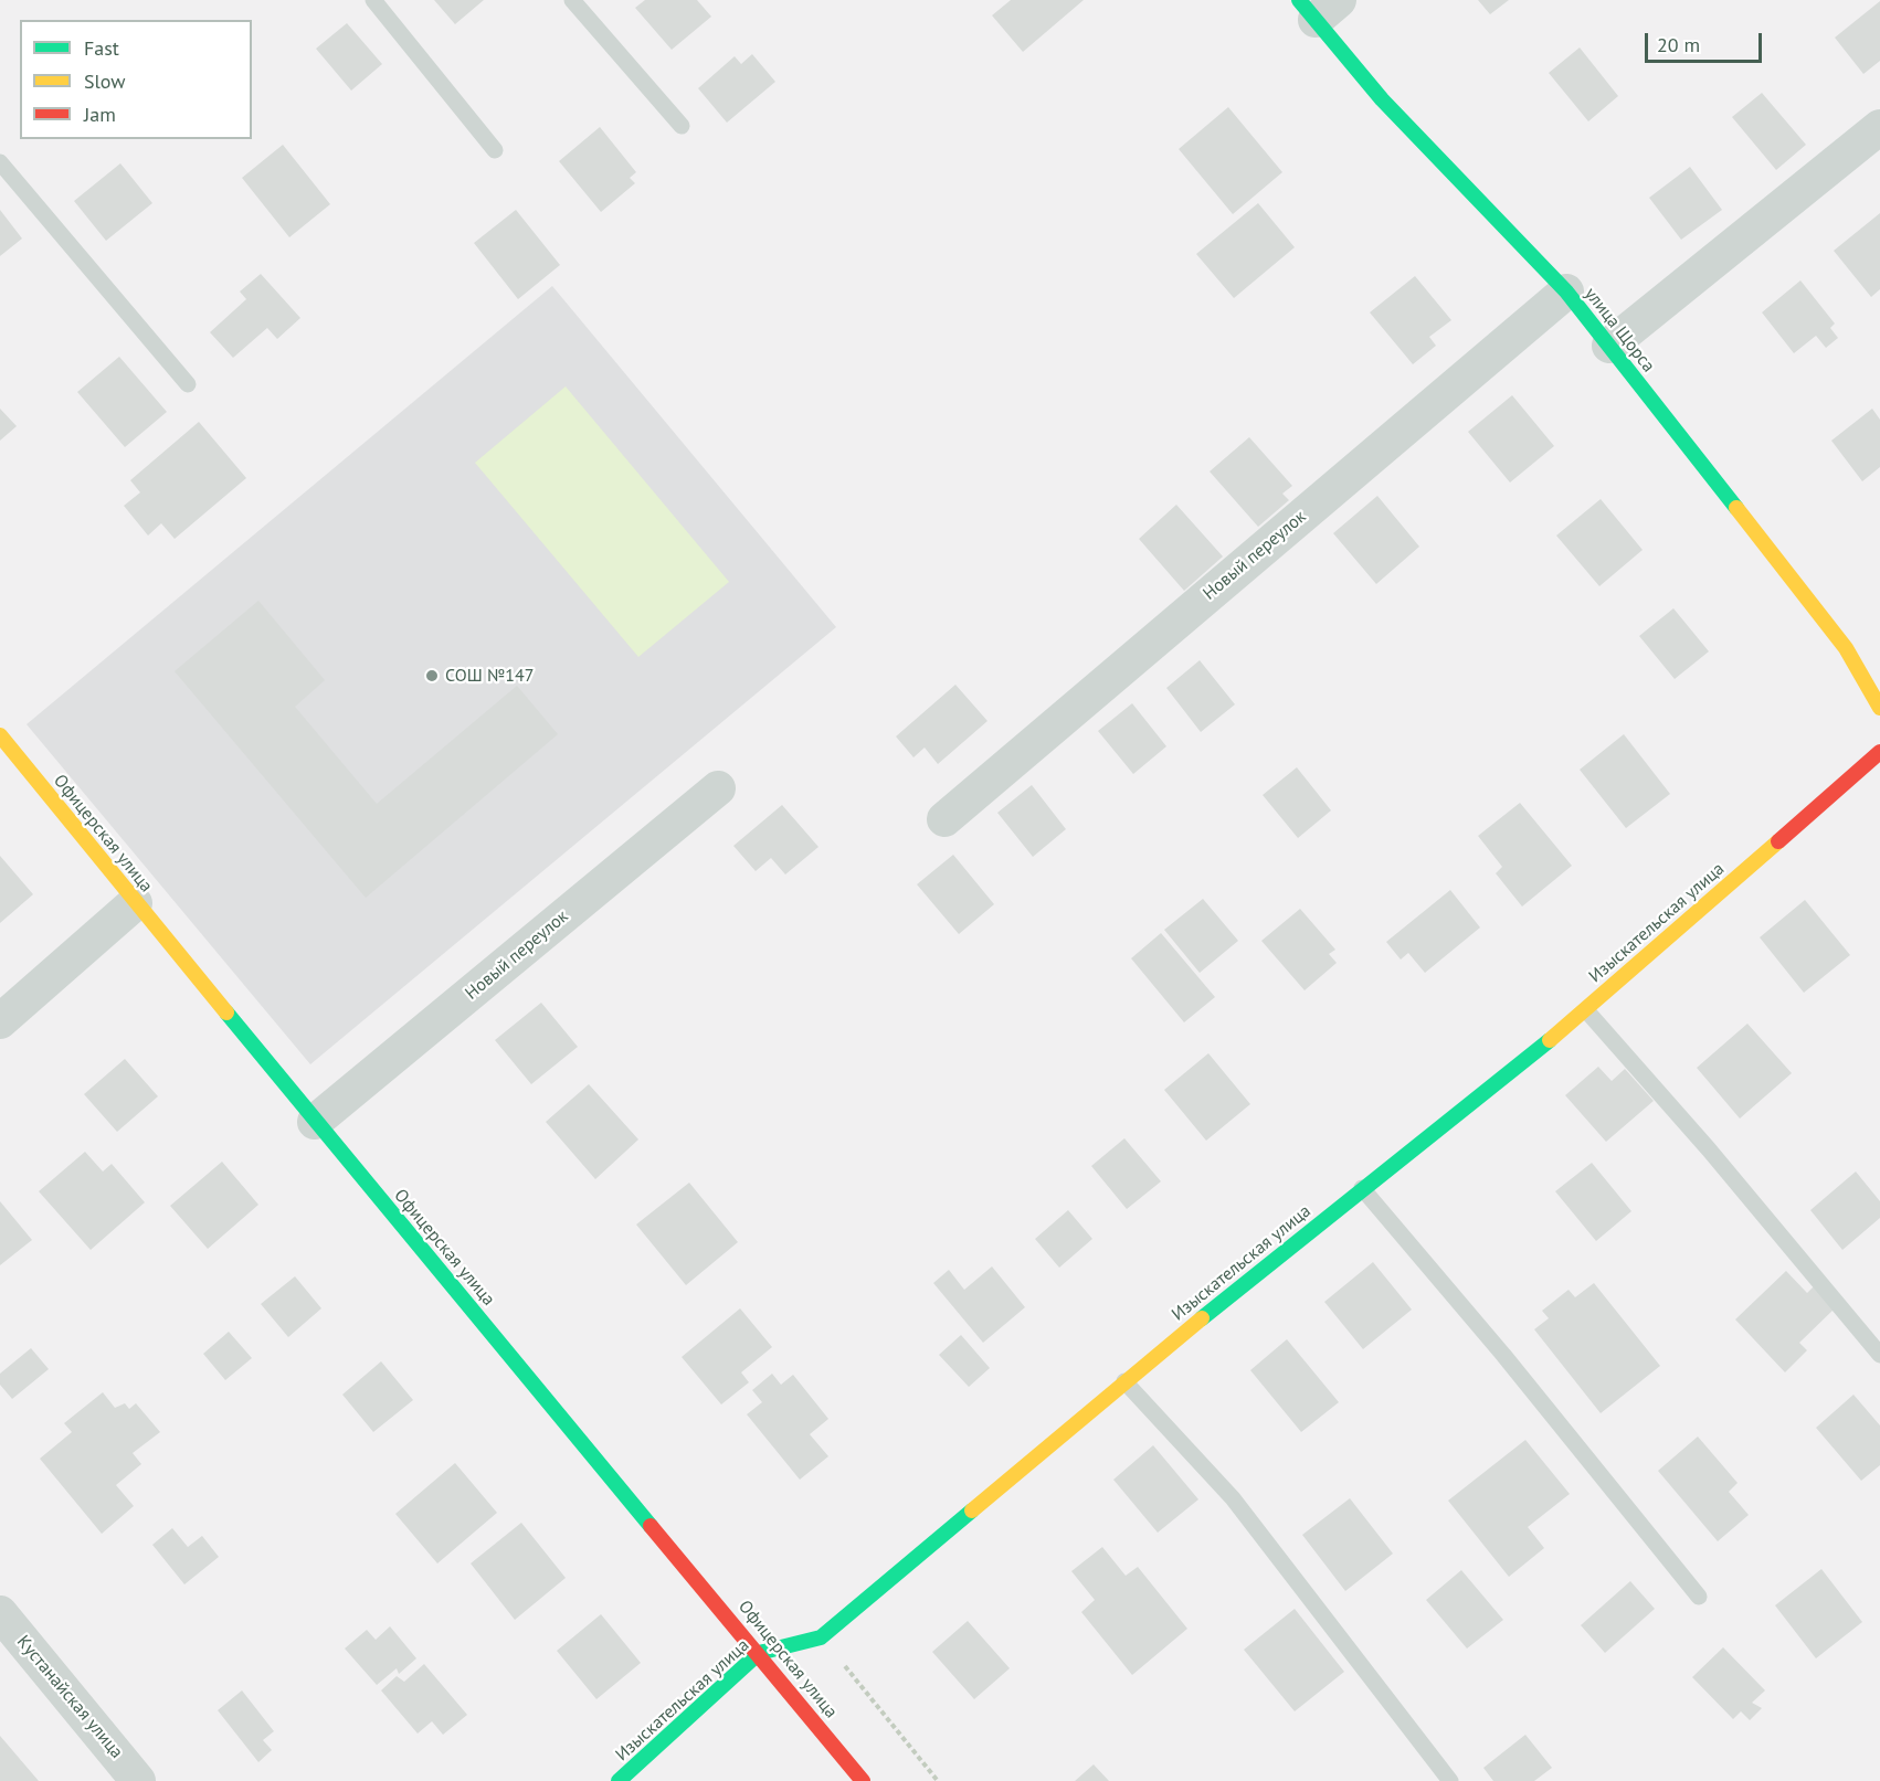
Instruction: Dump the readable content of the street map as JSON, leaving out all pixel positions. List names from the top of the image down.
{
  "streets": {
    "street": [
      "улица Щорса",
      "Новый переулок",
      "Офицерская улица",
      "Изыскательская улица",
      "Кустанайская улица"
    ]
  },
  "crossings": [
    ["улица Щорса", "Новый переулок"],
    ["Новый переулок", "Офицерская улица"],
    ["Офицерская улица", "Изыскательская улица"]
  ],
  "places": ["СОШ №147"],
  "legend": ["Fast", "Slow", "Jam"],
  "scale_bar": "20 m"
}
